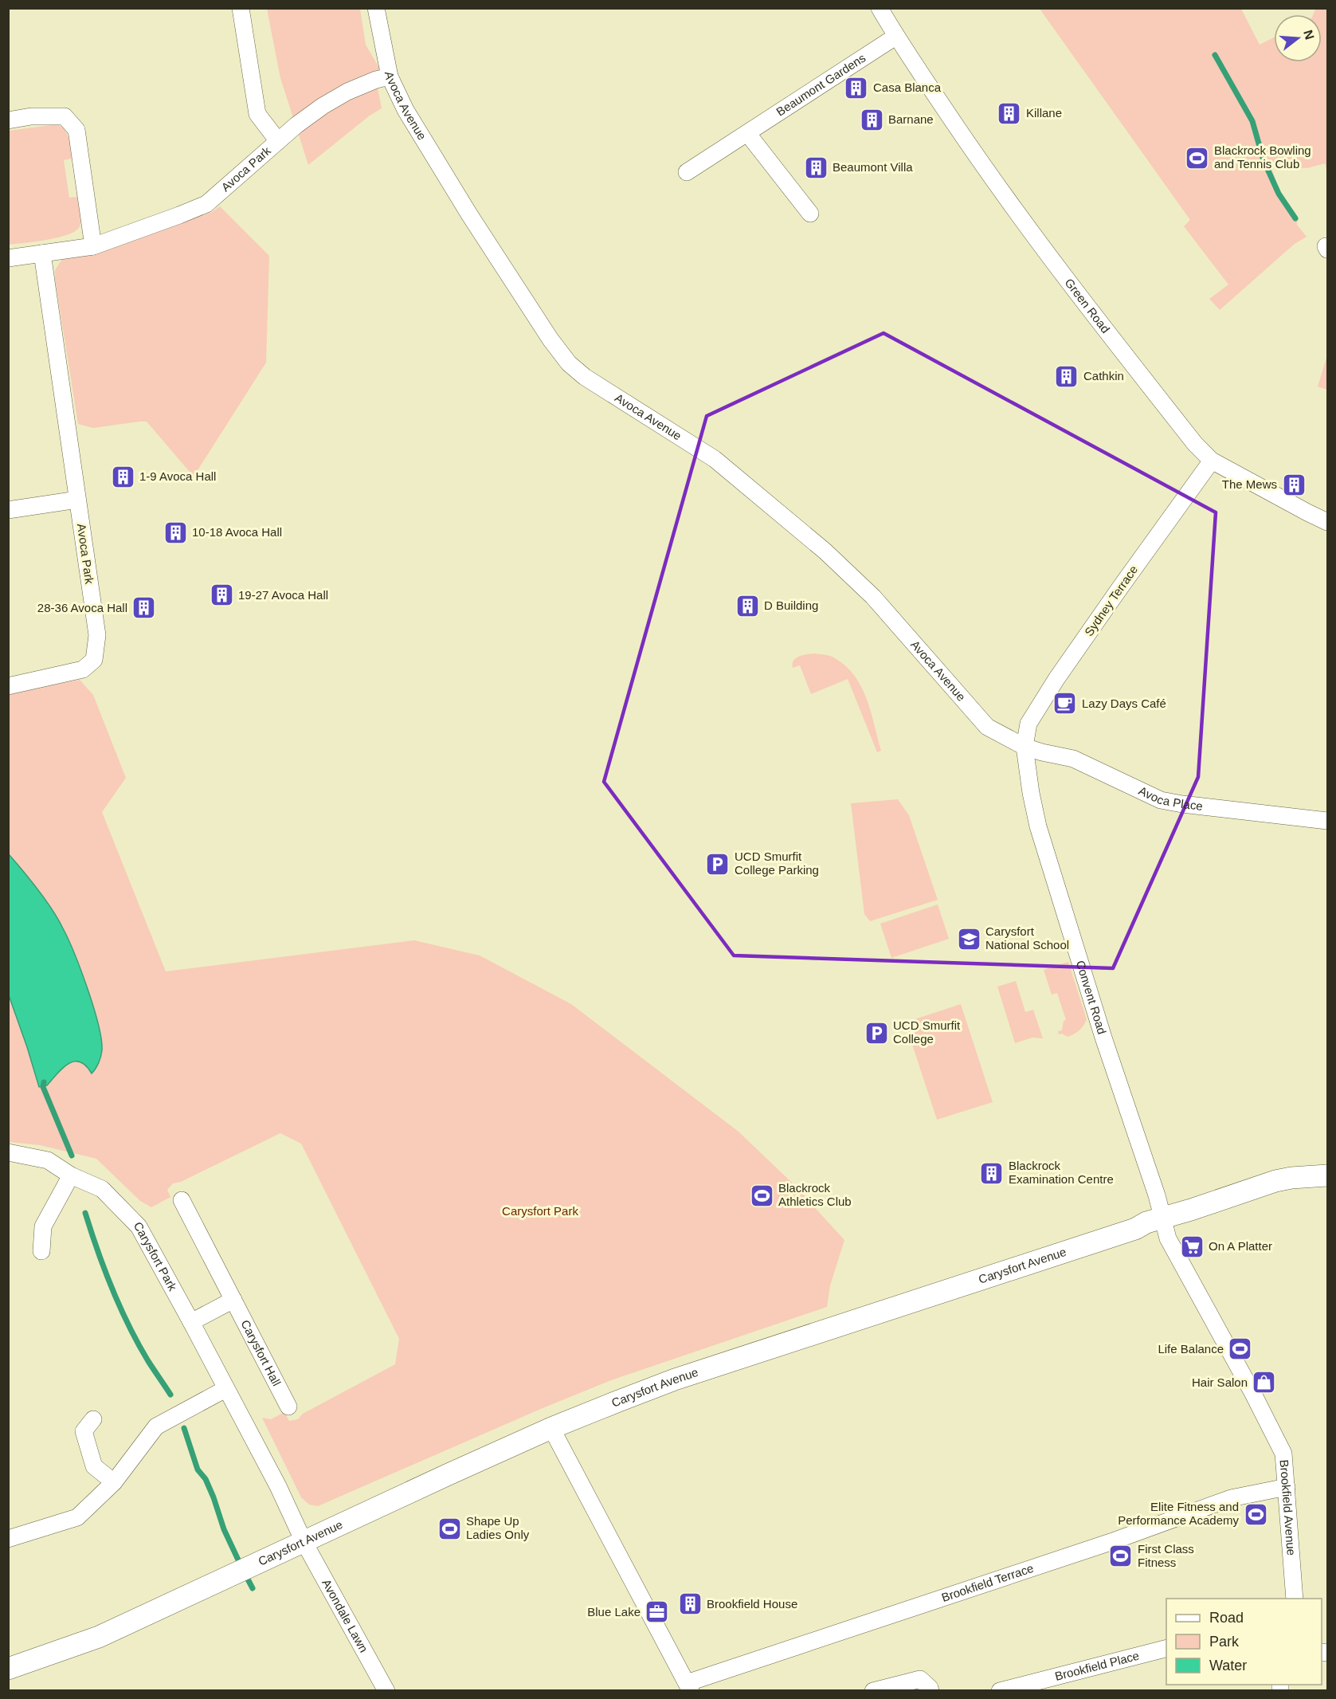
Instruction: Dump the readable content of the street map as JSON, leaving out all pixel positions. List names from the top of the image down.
{
  "streets": {
    "main road": ["Carysfort Avenue"],
    "street": [
      "Beaumont Gardens",
      "Avoca Avenue",
      "Avoca Park",
      "Green Road",
      "Sydney Terrace",
      "Avoca Place",
      "Convent Road",
      "Carysfort Park",
      "Carysfort Hall",
      "Brookfield Avenue",
      "Brookfield Terrace",
      "Avondale Lawn",
      "Brookfield Place"
    ]
  },
  "crossings": [
    ["Beaumont Gardens", "Green Road"],
    ["Avoca Avenue", "Avoca Park"],
    ["Avoca Avenue", "Sydney Terrace"],
    ["Avoca Avenue", "Avoca Place"],
    ["Avoca Avenue", "Convent Road"],
    ["Green Road", "Sydney Terrace"],
    ["Sydney Terrace", "Avoca Place"],
    ["Sydney Terrace", "Convent Road"],
    ["Avoca Place", "Convent Road"],
    ["Convent Road", "Carysfort Avenue"],
    ["Convent Road", "Brookfield Avenue"],
    ["Carysfort Park", "Carysfort Avenue"],
    ["Carysfort Park", "Avondale Lawn"],
    ["Carysfort Avenue", "Brookfield Avenue"],
    ["Carysfort Avenue", "Avondale Lawn"],
    ["Brookfield Avenue", "Brookfield Terrace"]
  ],
  "parks": ["Carysfort Park"],
  "places": {
    "building": [
      "Casa Blanca",
      "Killane",
      "Barnane",
      "Beaumont Villa",
      "Cathkin",
      "1-9 Avoca Hall",
      "The Mews",
      "10-18 Avoca Hall",
      "19-27 Avoca Hall",
      "D Building",
      "28-36 Avoca Hall",
      "Blackrock Examination Centre",
      "Brookfield House"
    ],
    "sports": [
      "Blackrock Bowling and Tennis Club",
      "Blackrock Athletics Club",
      "Life Balance",
      "Elite Fitness and Performance Academy",
      "Shape Up Ladies Only",
      "First Class Fitness"
    ],
    "cafe": ["Lazy Days Café"],
    "parking": ["UCD Smurfit College Parking", "UCD Smurfit College"],
    "school or university": ["Carysfort National School"],
    "supermarket": ["On A Platter"],
    "shop": ["Hair Salon"],
    "office": ["Blue Lake"]
  },
  "legend": ["Road", "Park", "Water"],
  "north": "right"
}
